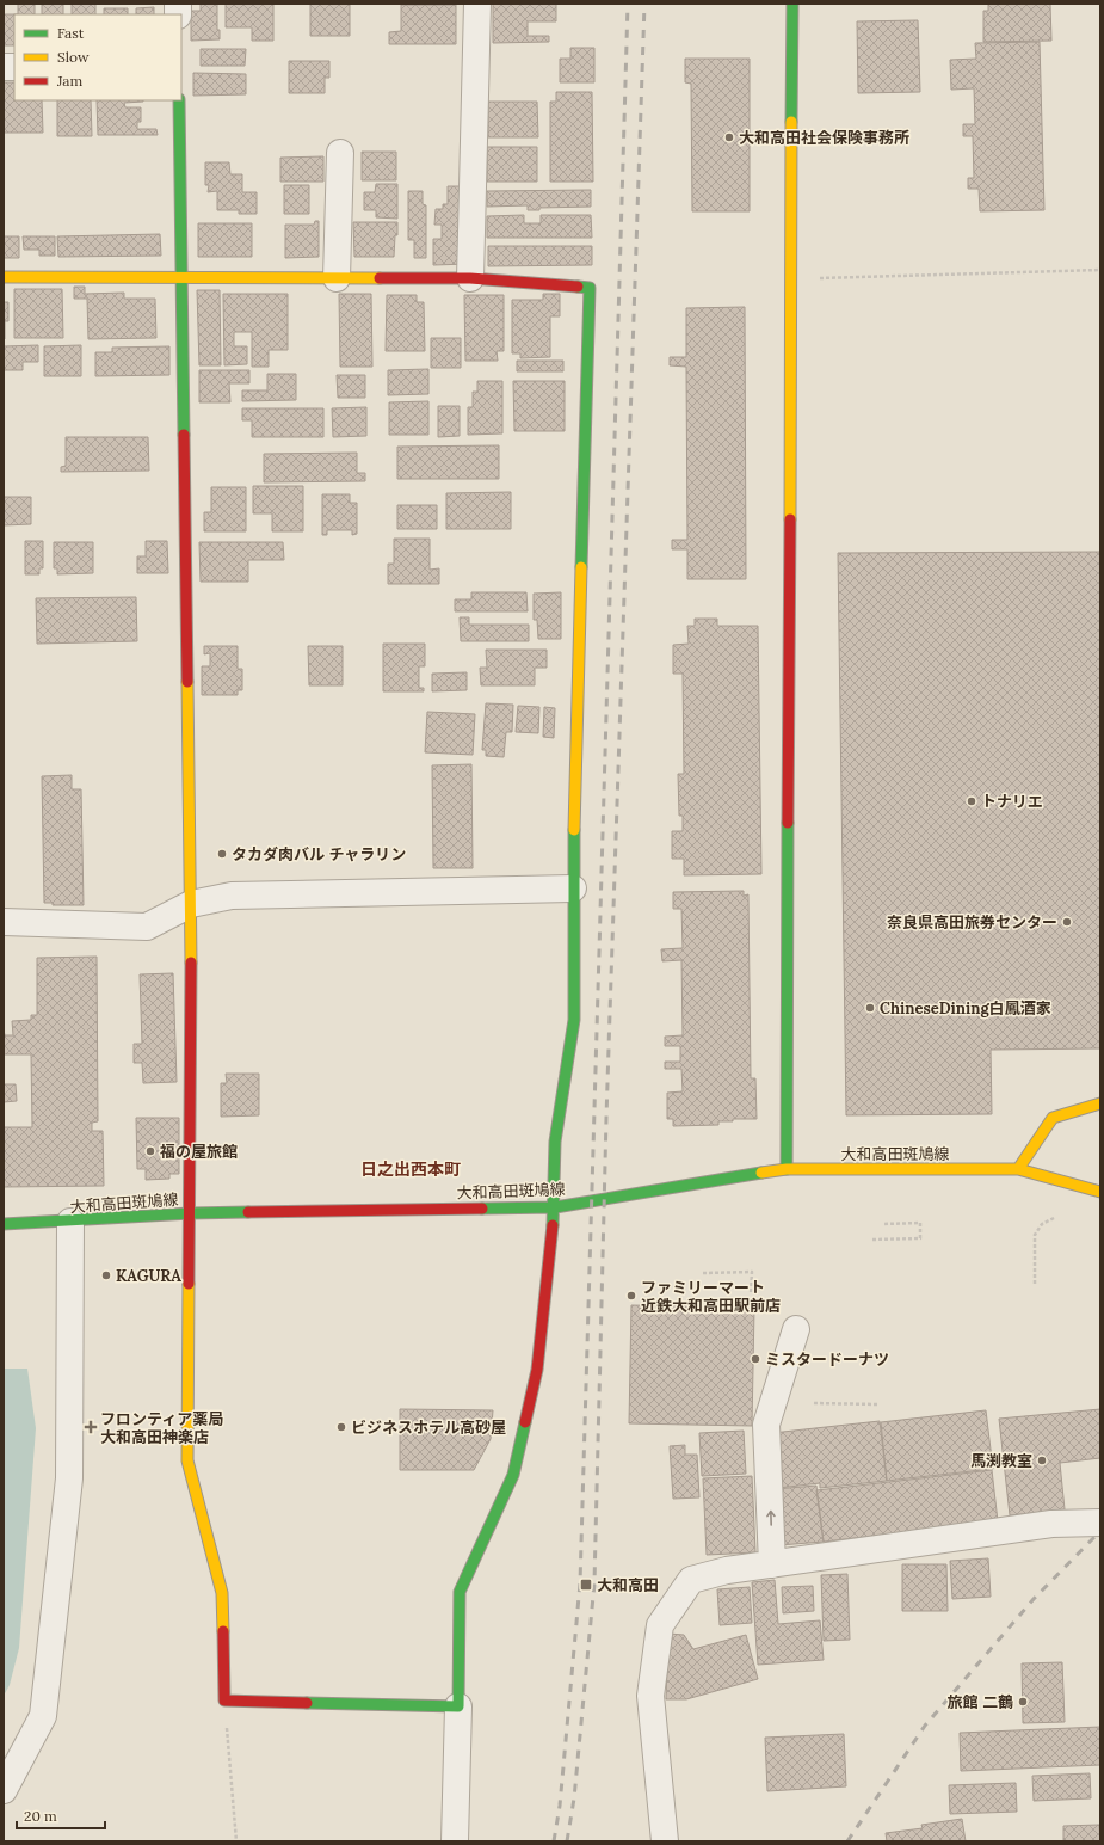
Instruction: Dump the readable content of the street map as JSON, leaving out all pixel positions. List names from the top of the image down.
{
  "streets": {
    "street": ["大和高田斑鳩線"]
  },
  "districts": ["日之出西本町"],
  "places": {
    "other": [
      "大和高田社会保険事務所",
      "トナリエ",
      "タカダ肉バル チャラリン",
      "奈良県高田旅券センター",
      "ChineseDining白鳳酒家",
      "福の屋旅館",
      "KAGURA",
      "ファミリーマート 近鉄大和高田駅前店",
      "ミスタードーナツ",
      "ビジネスホテル高砂屋",
      "馬渕教室",
      "旅館 二鶴"
    ],
    "health": ["フロンティア薬局 大和高田神楽店"],
    "transit": ["大和高田"]
  },
  "legend": ["Fast", "Slow", "Jam"],
  "scale_bar": "20 m"
}
